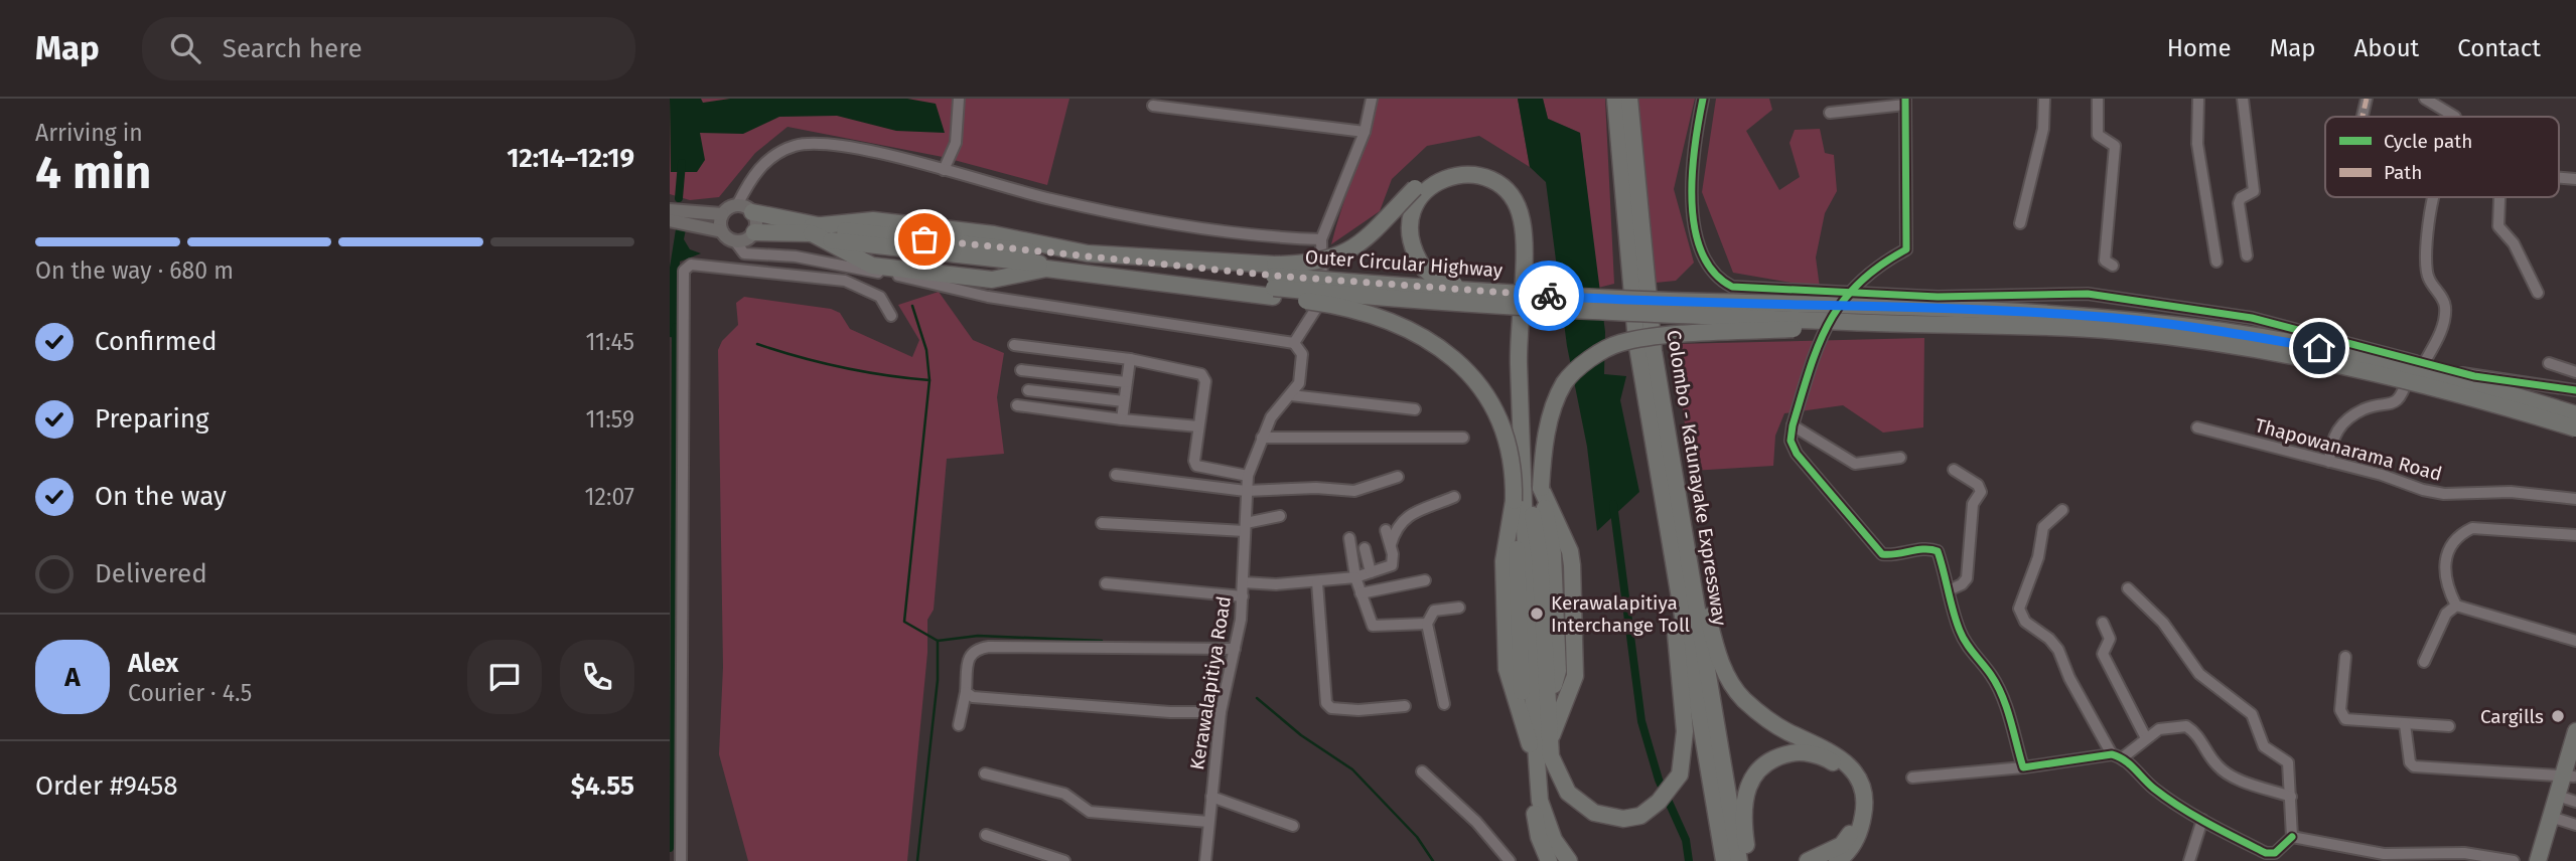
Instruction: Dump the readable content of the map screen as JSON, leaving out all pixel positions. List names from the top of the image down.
{
  "streets": {
    "highway": ["Outer Circular Highway", "Colombo - Katunayake Expressway"],
    "street": ["Thapowanarama Road", "Kerawalapitiya Road"]
  },
  "places": ["Kerawalapitiya Interchange Toll", "Cargills"],
  "legend": ["Cycle path", "Path"],
  "page": {
    "header": "Map",
    "search": "Search here",
    "nav": [
      "Home",
      "Map",
      "About",
      "Contact"
    ],
    "heading": ["4 min", "Arriving in", "12:14–12:19"],
    "panel": [
      "Alex",
      "Courier · 4.5",
      "Order #9458",
      "$4.55"
    ],
    "bar": "On the way · 680 m",
    "list": [
      ["Confirmed", "11:45"],
      ["Preparing", "11:59"],
      ["On the way", "12:07"],
      "Delivered"
    ],
    "round": "A"
  }
}
